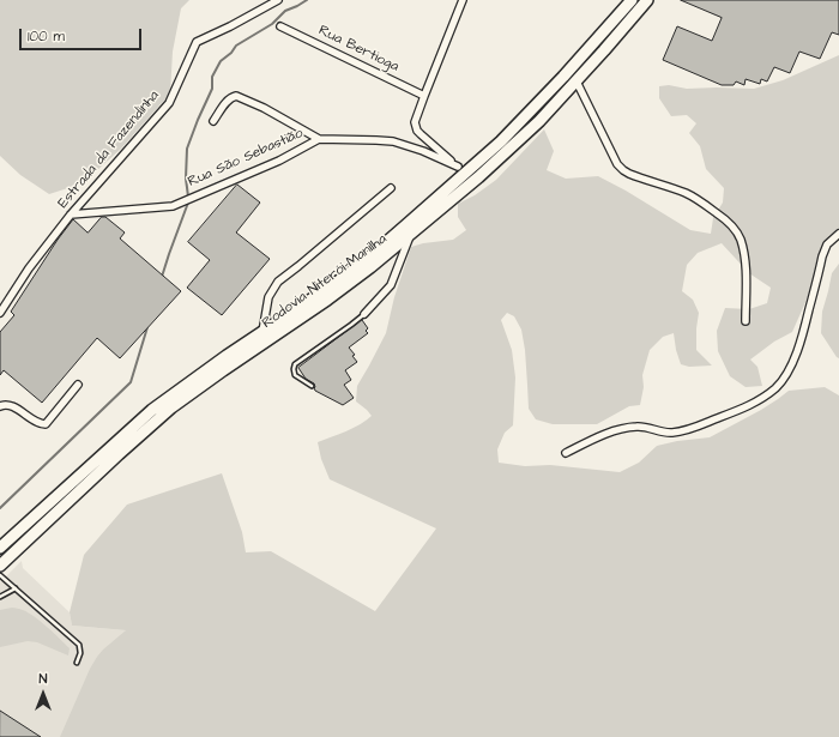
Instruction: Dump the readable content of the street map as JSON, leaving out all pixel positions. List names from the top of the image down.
{
  "streets": {
    "highway": ["Rodovia Niterói-Manilha"],
    "street": ["Rua Bertioga", "Estrada da Fazendinha", "Rua São Sebastião"]
  },
  "crossings": [
    ["Estrada da Fazendinha", "Rua São Sebastião"],
    ["Rua São Sebastião", "Rodovia Niterói-Manilha"]
  ],
  "scale_bar": "100 m",
  "north": "top"
}
